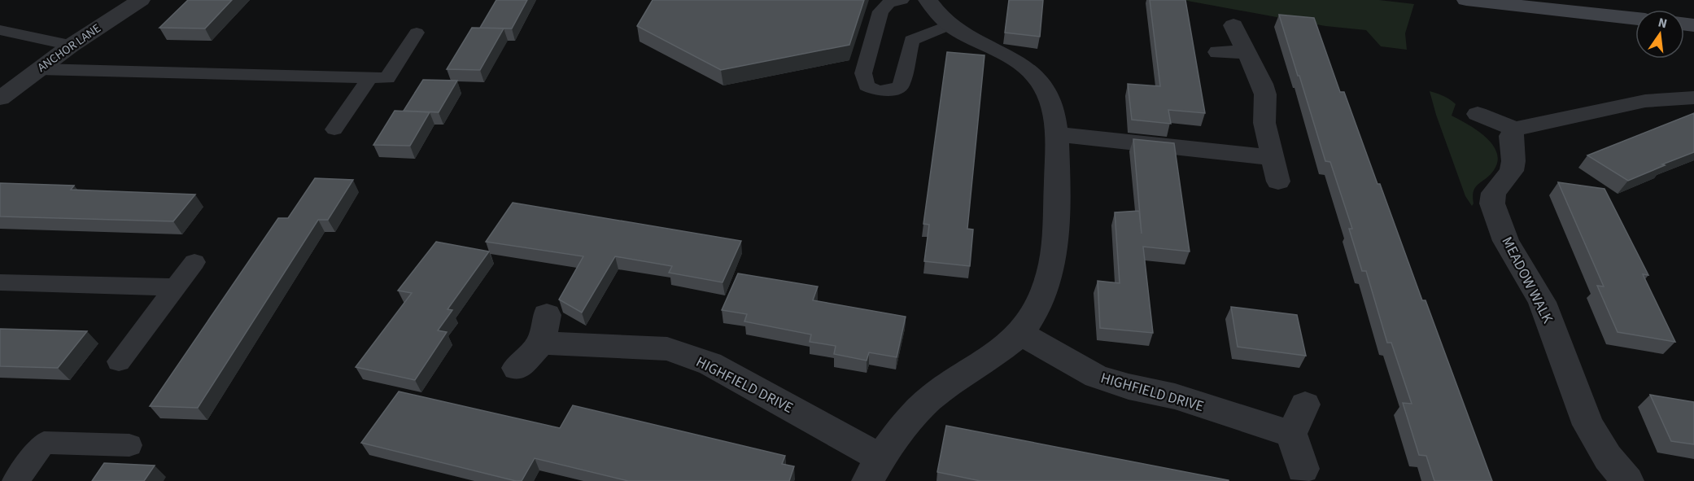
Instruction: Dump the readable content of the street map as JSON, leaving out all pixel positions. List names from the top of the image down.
{
  "streets": {
    "street": ["ANCHOR LANE", "MEADOW WALK", "HIGHFIELD DRIVE"]
  },
  "north": "top"
}
